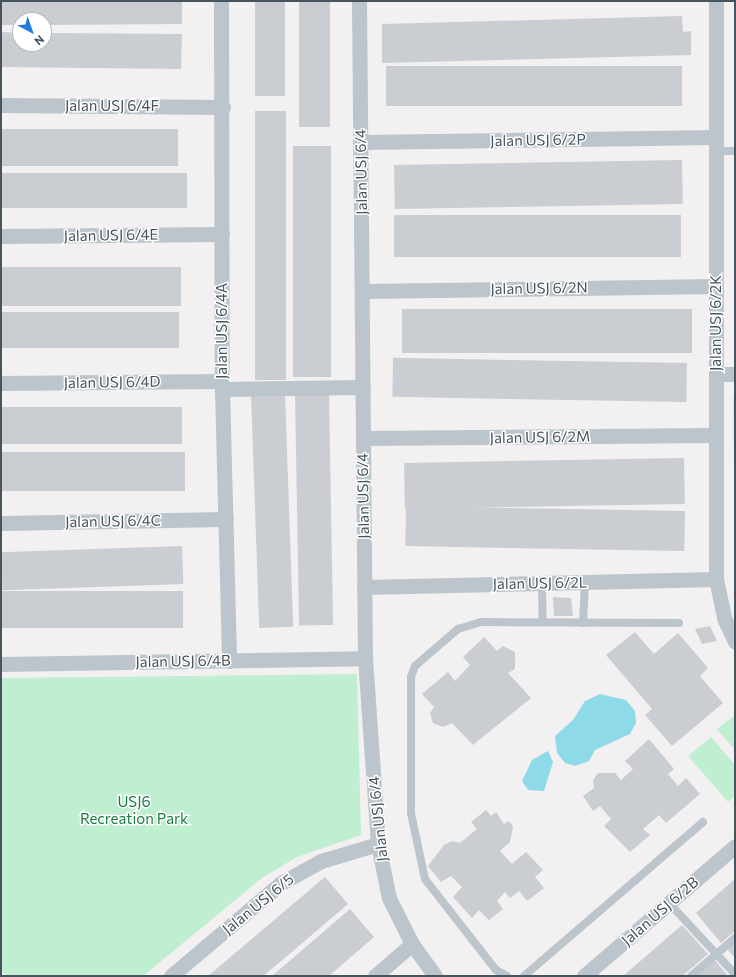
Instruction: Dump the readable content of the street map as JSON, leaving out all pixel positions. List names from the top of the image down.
{
  "streets": {
    "street": [
      "Jalan USJ 6/4F",
      "Jalan USJ 6/2P",
      "Jalan USJ 6/4",
      "Jalan USJ 6/4E",
      "Jalan USJ 6/2N",
      "Jalan USJ 6/2K",
      "Jalan USJ 6/4A",
      "Jalan USJ 6/4D",
      "Jalan USJ 6/2M",
      "Jalan USJ 6/4C",
      "Jalan USJ 6/2L",
      "Jalan USJ 6/4B",
      "Jalan USJ 6/5",
      "Jalan USJ 6/2B"
    ]
  },
  "crossings": [
    ["Jalan USJ 6/4F", "Jalan USJ 6/4A"],
    ["Jalan USJ 6/2P", "Jalan USJ 6/4"],
    ["Jalan USJ 6/2P", "Jalan USJ 6/2K"],
    ["Jalan USJ 6/4", "Jalan USJ 6/2N"],
    ["Jalan USJ 6/4", "Jalan USJ 6/4D"],
    ["Jalan USJ 6/4", "Jalan USJ 6/2M"],
    ["Jalan USJ 6/4", "Jalan USJ 6/2L"],
    ["Jalan USJ 6/4", "Jalan USJ 6/4B"],
    ["Jalan USJ 6/4", "Jalan USJ 6/5"],
    ["Jalan USJ 6/4E", "Jalan USJ 6/4A"],
    ["Jalan USJ 6/2N", "Jalan USJ 6/2K"],
    ["Jalan USJ 6/2K", "Jalan USJ 6/2M"],
    ["Jalan USJ 6/2K", "Jalan USJ 6/2L"],
    ["Jalan USJ 6/4A", "Jalan USJ 6/4D"],
    ["Jalan USJ 6/4A", "Jalan USJ 6/4C"],
    ["Jalan USJ 6/4A", "Jalan USJ 6/4B"]
  ],
  "parks": ["USJ6 Recreation Park"],
  "north": "bottom right"
}
